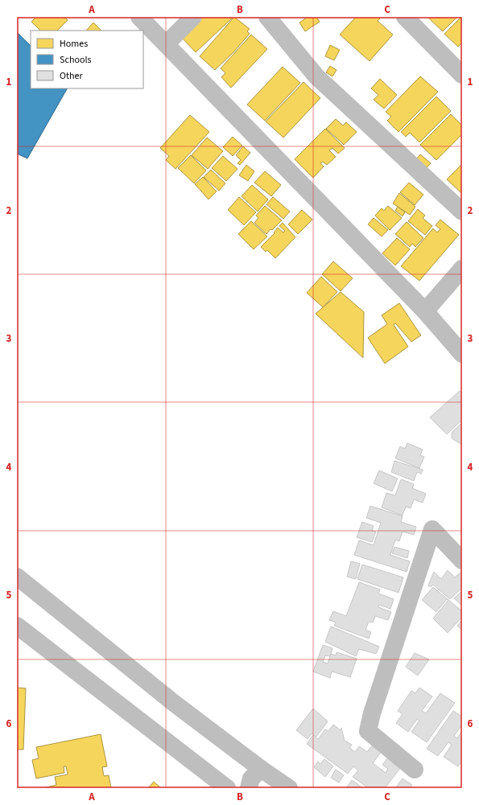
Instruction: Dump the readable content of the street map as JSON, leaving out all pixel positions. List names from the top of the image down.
{
  "legend": ["Homes", "Schools", "Other"],
  "grid": {
    "columns": ["A", "B", "C"],
    "rows": [
      "1",
      "2",
      "3",
      "4",
      "5",
      "6"
    ]
  }
}
